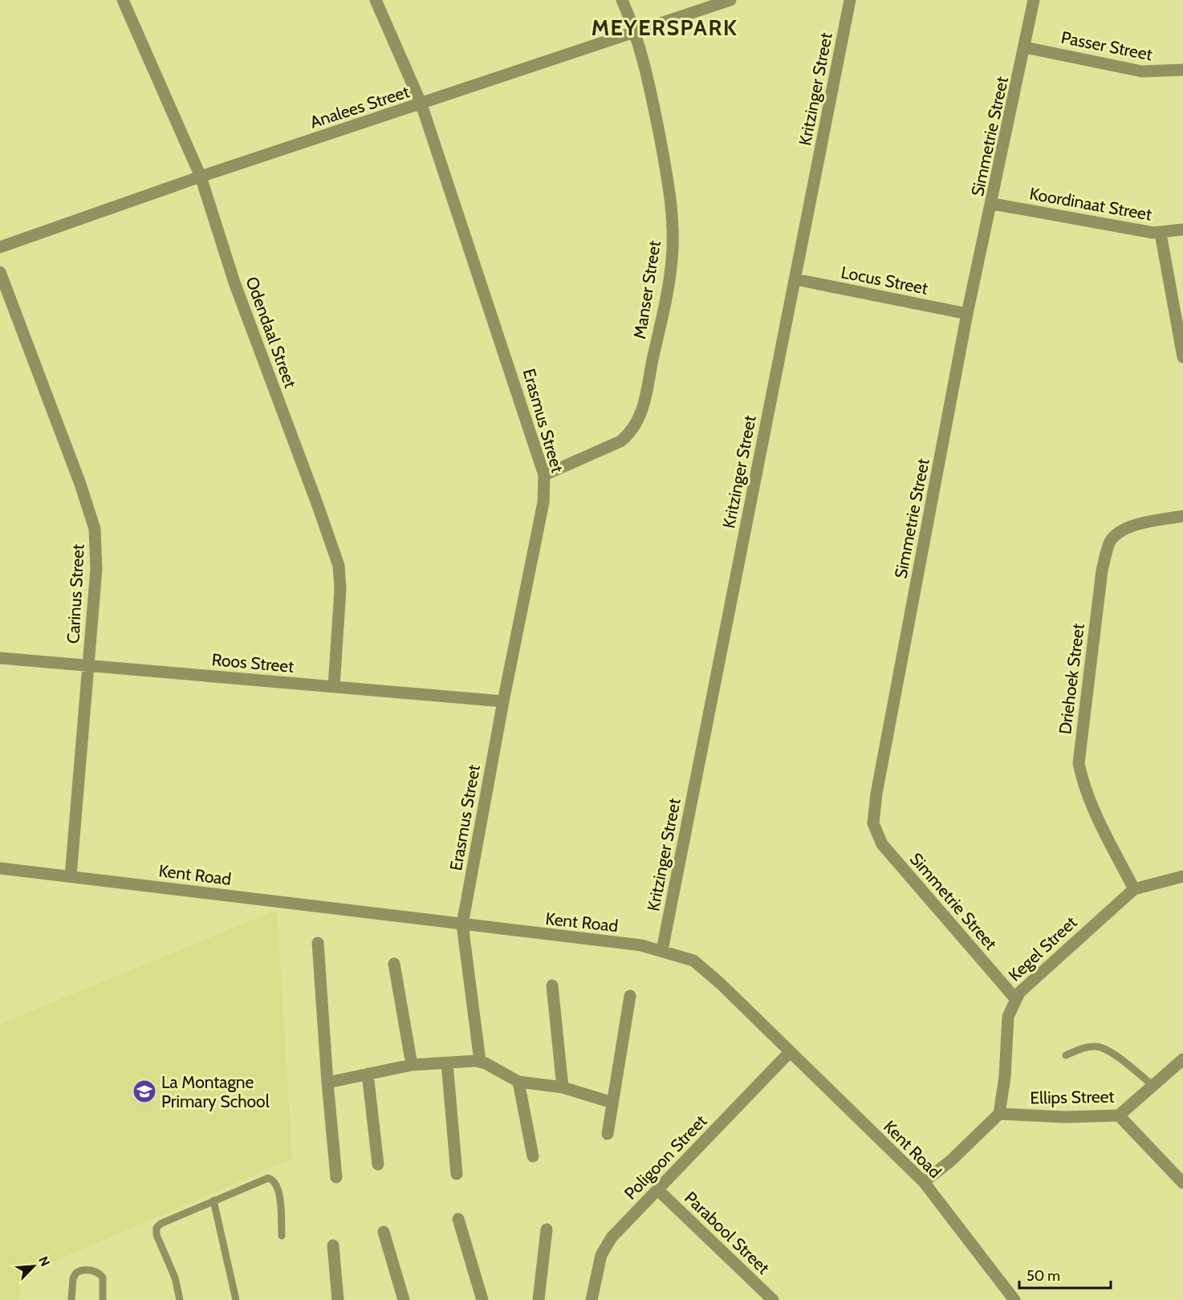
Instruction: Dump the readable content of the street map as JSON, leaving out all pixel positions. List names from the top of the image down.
{
  "streets": {
    "street": [
      "Passer Street",
      "Kritzinger Street",
      "Analees Street",
      "Simmetrie Street",
      "Koordinaat Street",
      "Locus Street",
      "Manser Street",
      "Odendaal Street",
      "Erasmus Street",
      "Carinus Street",
      "Roos Street",
      "Driehoek Street",
      "Kent Road",
      "Kegel Street",
      "Ellips Street",
      "Poligoon Street",
      "Parabool Street"
    ]
  },
  "crossings": [
    ["Passer Street", "Simmetrie Street"],
    ["Kritzinger Street", "Locus Street"],
    ["Kritzinger Street", "Kent Road"],
    ["Analees Street", "Manser Street"],
    ["Analees Street", "Odendaal Street"],
    ["Analees Street", "Erasmus Street"],
    ["Simmetrie Street", "Koordinaat Street"],
    ["Simmetrie Street", "Locus Street"],
    ["Simmetrie Street", "Kegel Street"],
    ["Manser Street", "Erasmus Street"],
    ["Odendaal Street", "Roos Street"],
    ["Erasmus Street", "Roos Street"],
    ["Erasmus Street", "Kent Road"],
    ["Carinus Street", "Roos Street"],
    ["Carinus Street", "Kent Road"],
    ["Driehoek Street", "Kegel Street"],
    ["Kent Road", "Poligoon Street"],
    ["Kegel Street", "Ellips Street"],
    ["Poligoon Street", "Parabool Street"]
  ],
  "districts": ["MEYERSPARK"],
  "places": {
    "school or university": ["La Montagne Primary School"]
  },
  "scale_bar": "50 m",
  "north": "top right"
}
